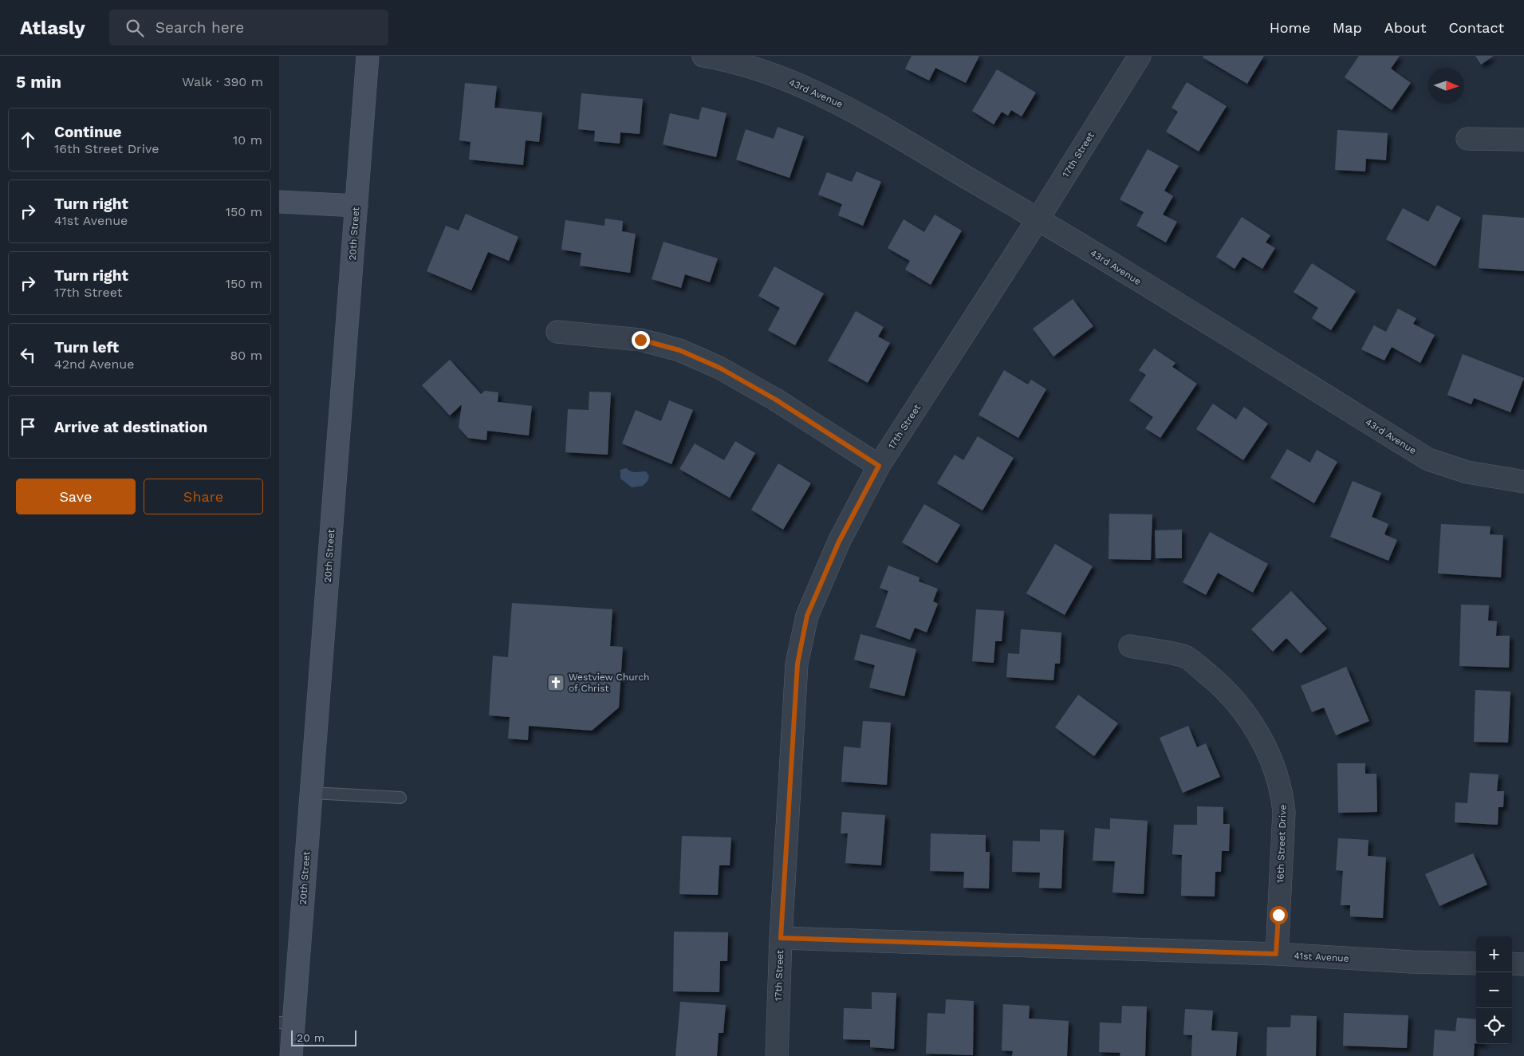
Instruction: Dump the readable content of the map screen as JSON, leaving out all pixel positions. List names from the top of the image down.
{
  "streets": {
    "main road": ["20th Street"],
    "street": [
      "43rd Avenue",
      "17th Street",
      "16th Street Drive",
      "41st Avenue"
    ]
  },
  "crossings": [
    ["43rd Avenue", "17th Street"],
    ["17th Street", "41st Avenue"],
    ["16th Street Drive", "41st Avenue"]
  ],
  "places": {
    "church": ["Westview Church of Christ"]
  },
  "scale_bar": "20 m",
  "north": "right",
  "page": {
    "header": "Atlasly",
    "search": "Search here",
    "nav": [
      "Home",
      "Map",
      "About",
      "Contact"
    ],
    "heading": ["5 min", "Walk · 390 m"],
    "list": [
      ["Continue", "16th Street Drive", "10 m"],
      ["Turn right", "41st Avenue", "150 m"],
      ["Turn right", "17th Street", "150 m"],
      ["Turn left", "42nd Avenue", "80 m"],
      "Arrive at destination"
    ],
    "buttons": ["Save", "Share"],
    "map_buttons": ["+", "−"],
    "scale": "20 m"
  }
}
